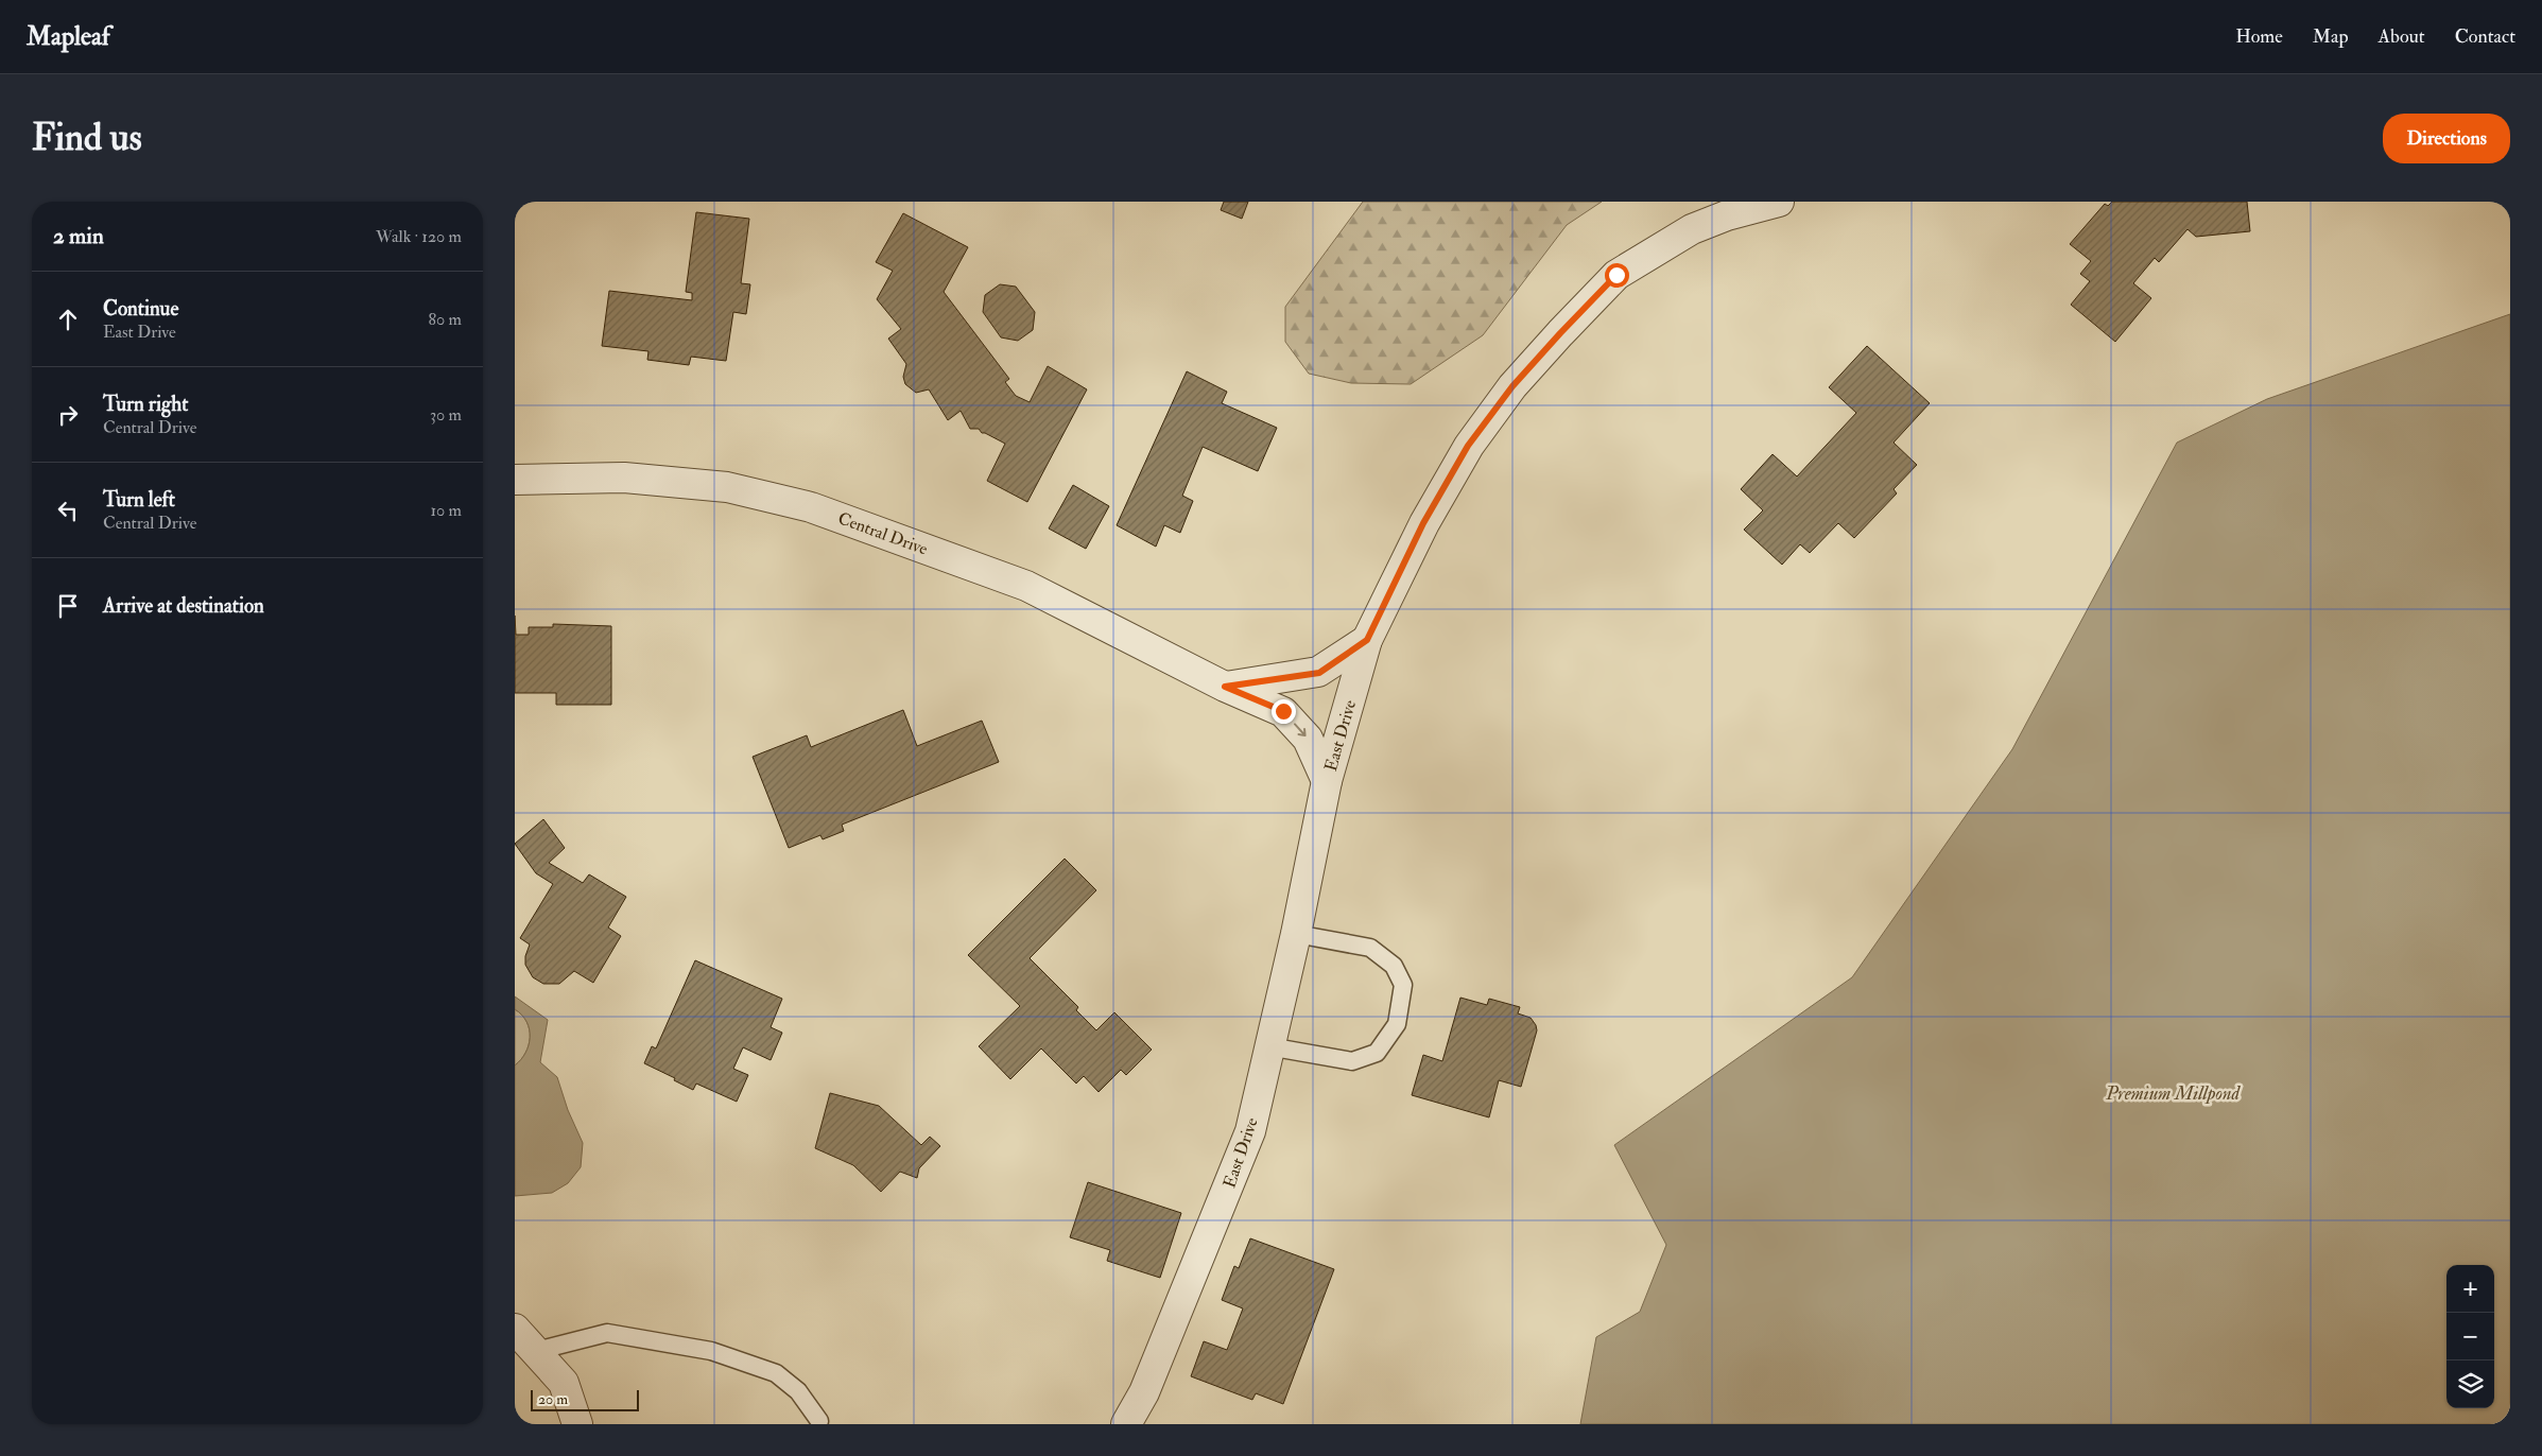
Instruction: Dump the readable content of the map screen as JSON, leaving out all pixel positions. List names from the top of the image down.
{
  "streets": {
    "street": ["Central Drive", "East Drive"]
  },
  "crossings": [
    ["Central Drive", "East Drive"]
  ],
  "water": ["Premium Millpond"],
  "scale_bar": "20 m",
  "page": {
    "header": "Mapleaf",
    "nav": [
      "Home",
      "Map",
      "About",
      "Contact"
    ],
    "buttons": "Directions",
    "title": "Find us",
    "heading": ["2 min", "Walk · 120 m"],
    "list": [
      ["Continue", "East Drive", "80 m"],
      ["Turn right", "Central Drive", "30 m"],
      ["Turn left", "Central Drive", "10 m"],
      "Arrive at destination"
    ],
    "map_buttons": ["+", "−"],
    "scale": "20 m"
  }
}
